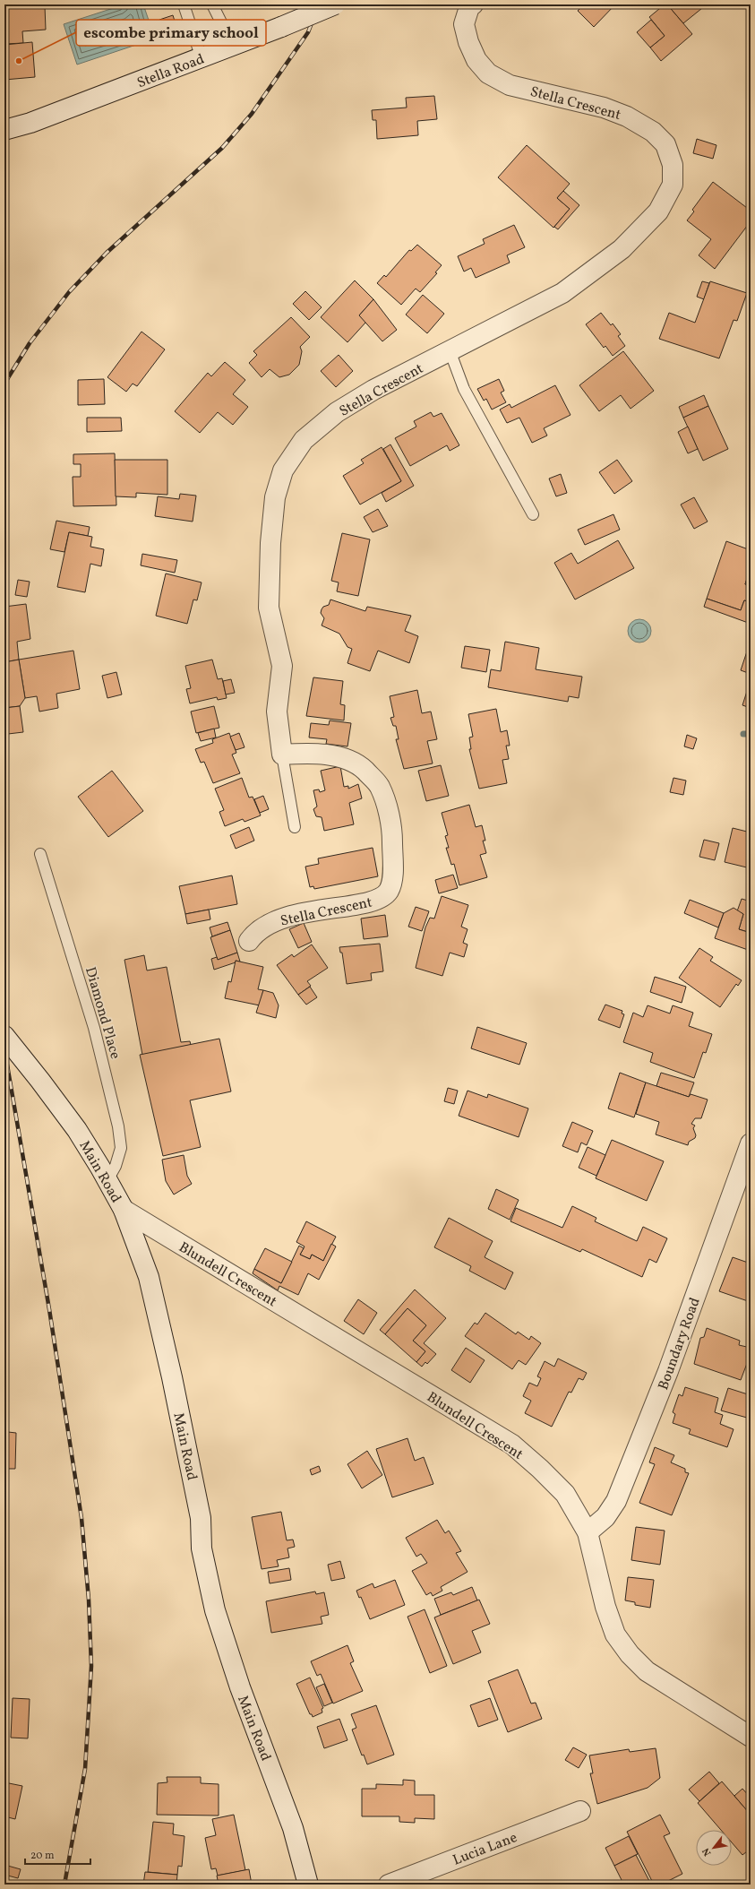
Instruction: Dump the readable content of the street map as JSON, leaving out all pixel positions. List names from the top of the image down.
{
  "streets": {
    "street": [
      "Stella Road",
      "Stella Crescent",
      "Main Road",
      "Blundell Crescent",
      "Boundary Road",
      "Lucia Lane"
    ],
    "lane": ["Diamond Place"]
  },
  "crossings": [
    ["Diamond Place", "Main Road"],
    ["Main Road", "Blundell Crescent"],
    ["Blundell Crescent", "Boundary Road"]
  ],
  "places": ["escombe primary school"],
  "scale_bar": "20 m",
  "north": "bottom left"
}
